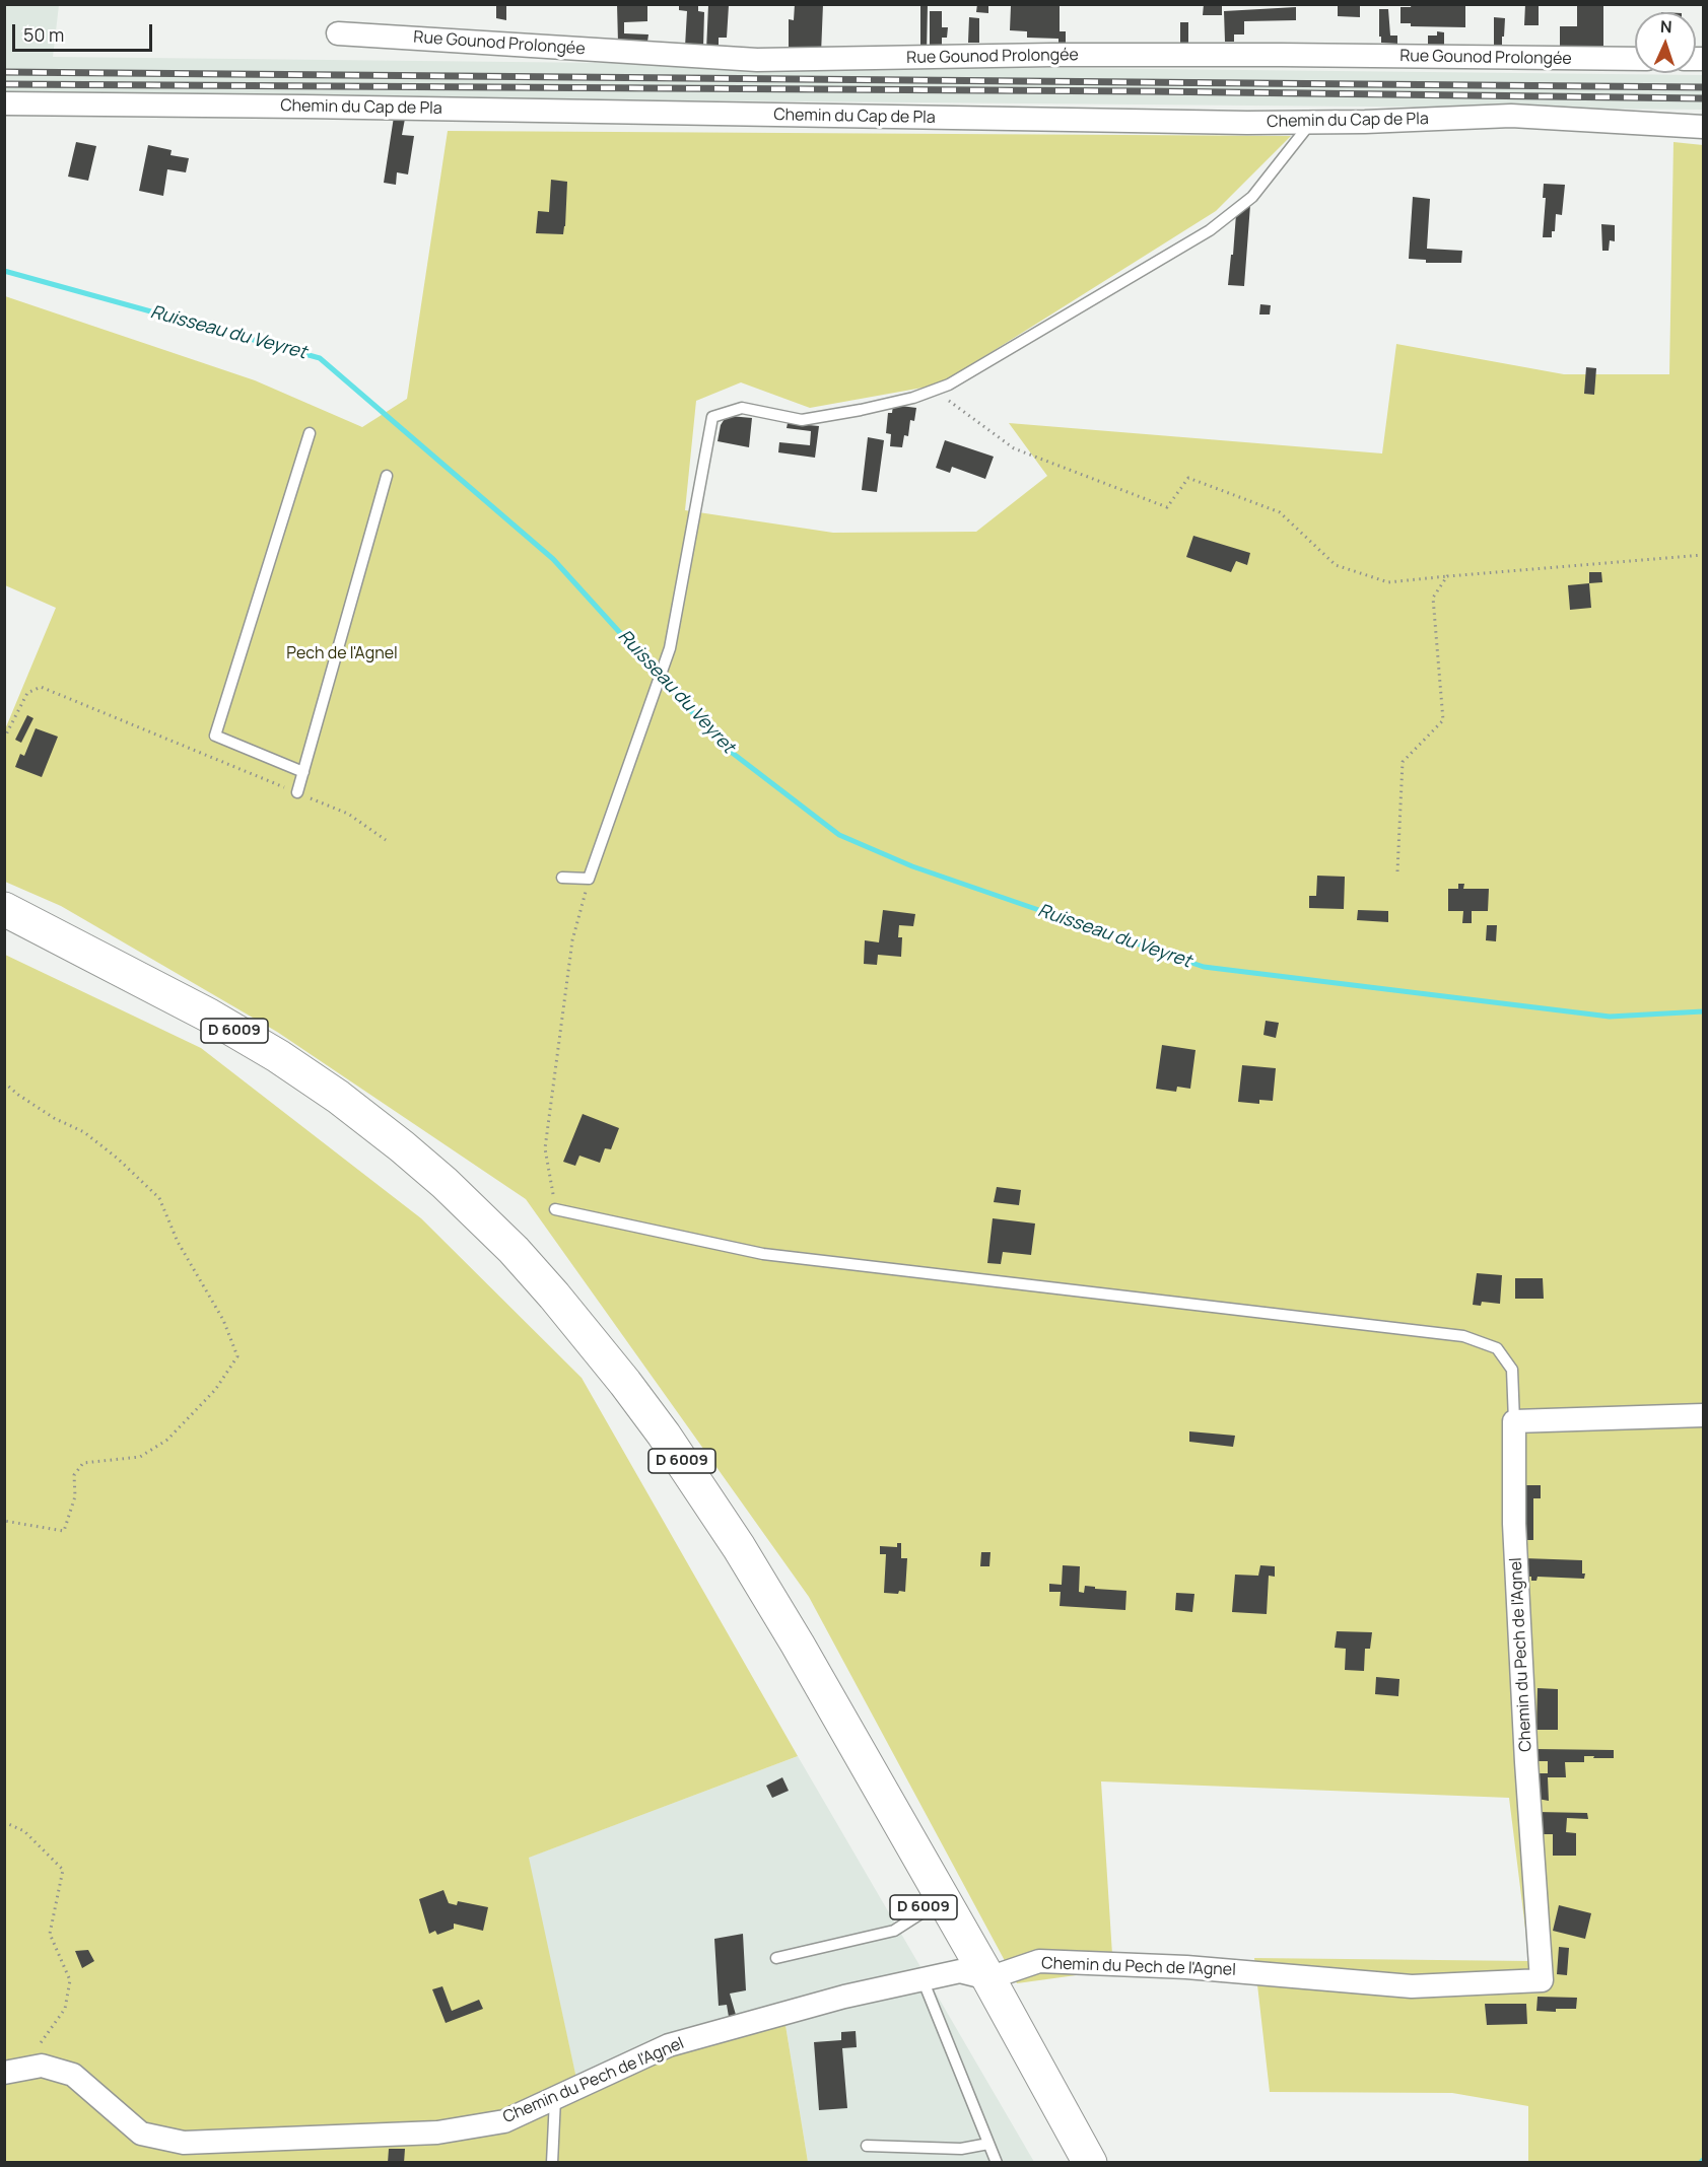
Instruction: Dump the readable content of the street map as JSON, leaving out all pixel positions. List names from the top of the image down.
{
  "streets": {
    "main road": ["D 6009"],
    "street": ["Rue Gounod Prolongée", "Chemin du Cap de Pla", "Chemin du Pech de l'Agnel"]
  },
  "crossings": [
    ["D 6009", "Chemin du Pech de l'Agnel"]
  ],
  "water": ["Ruisseau du Veyret"],
  "parks": ["Pech de l'Agnel"],
  "scale_bar": "50 m",
  "north": "top"
}
